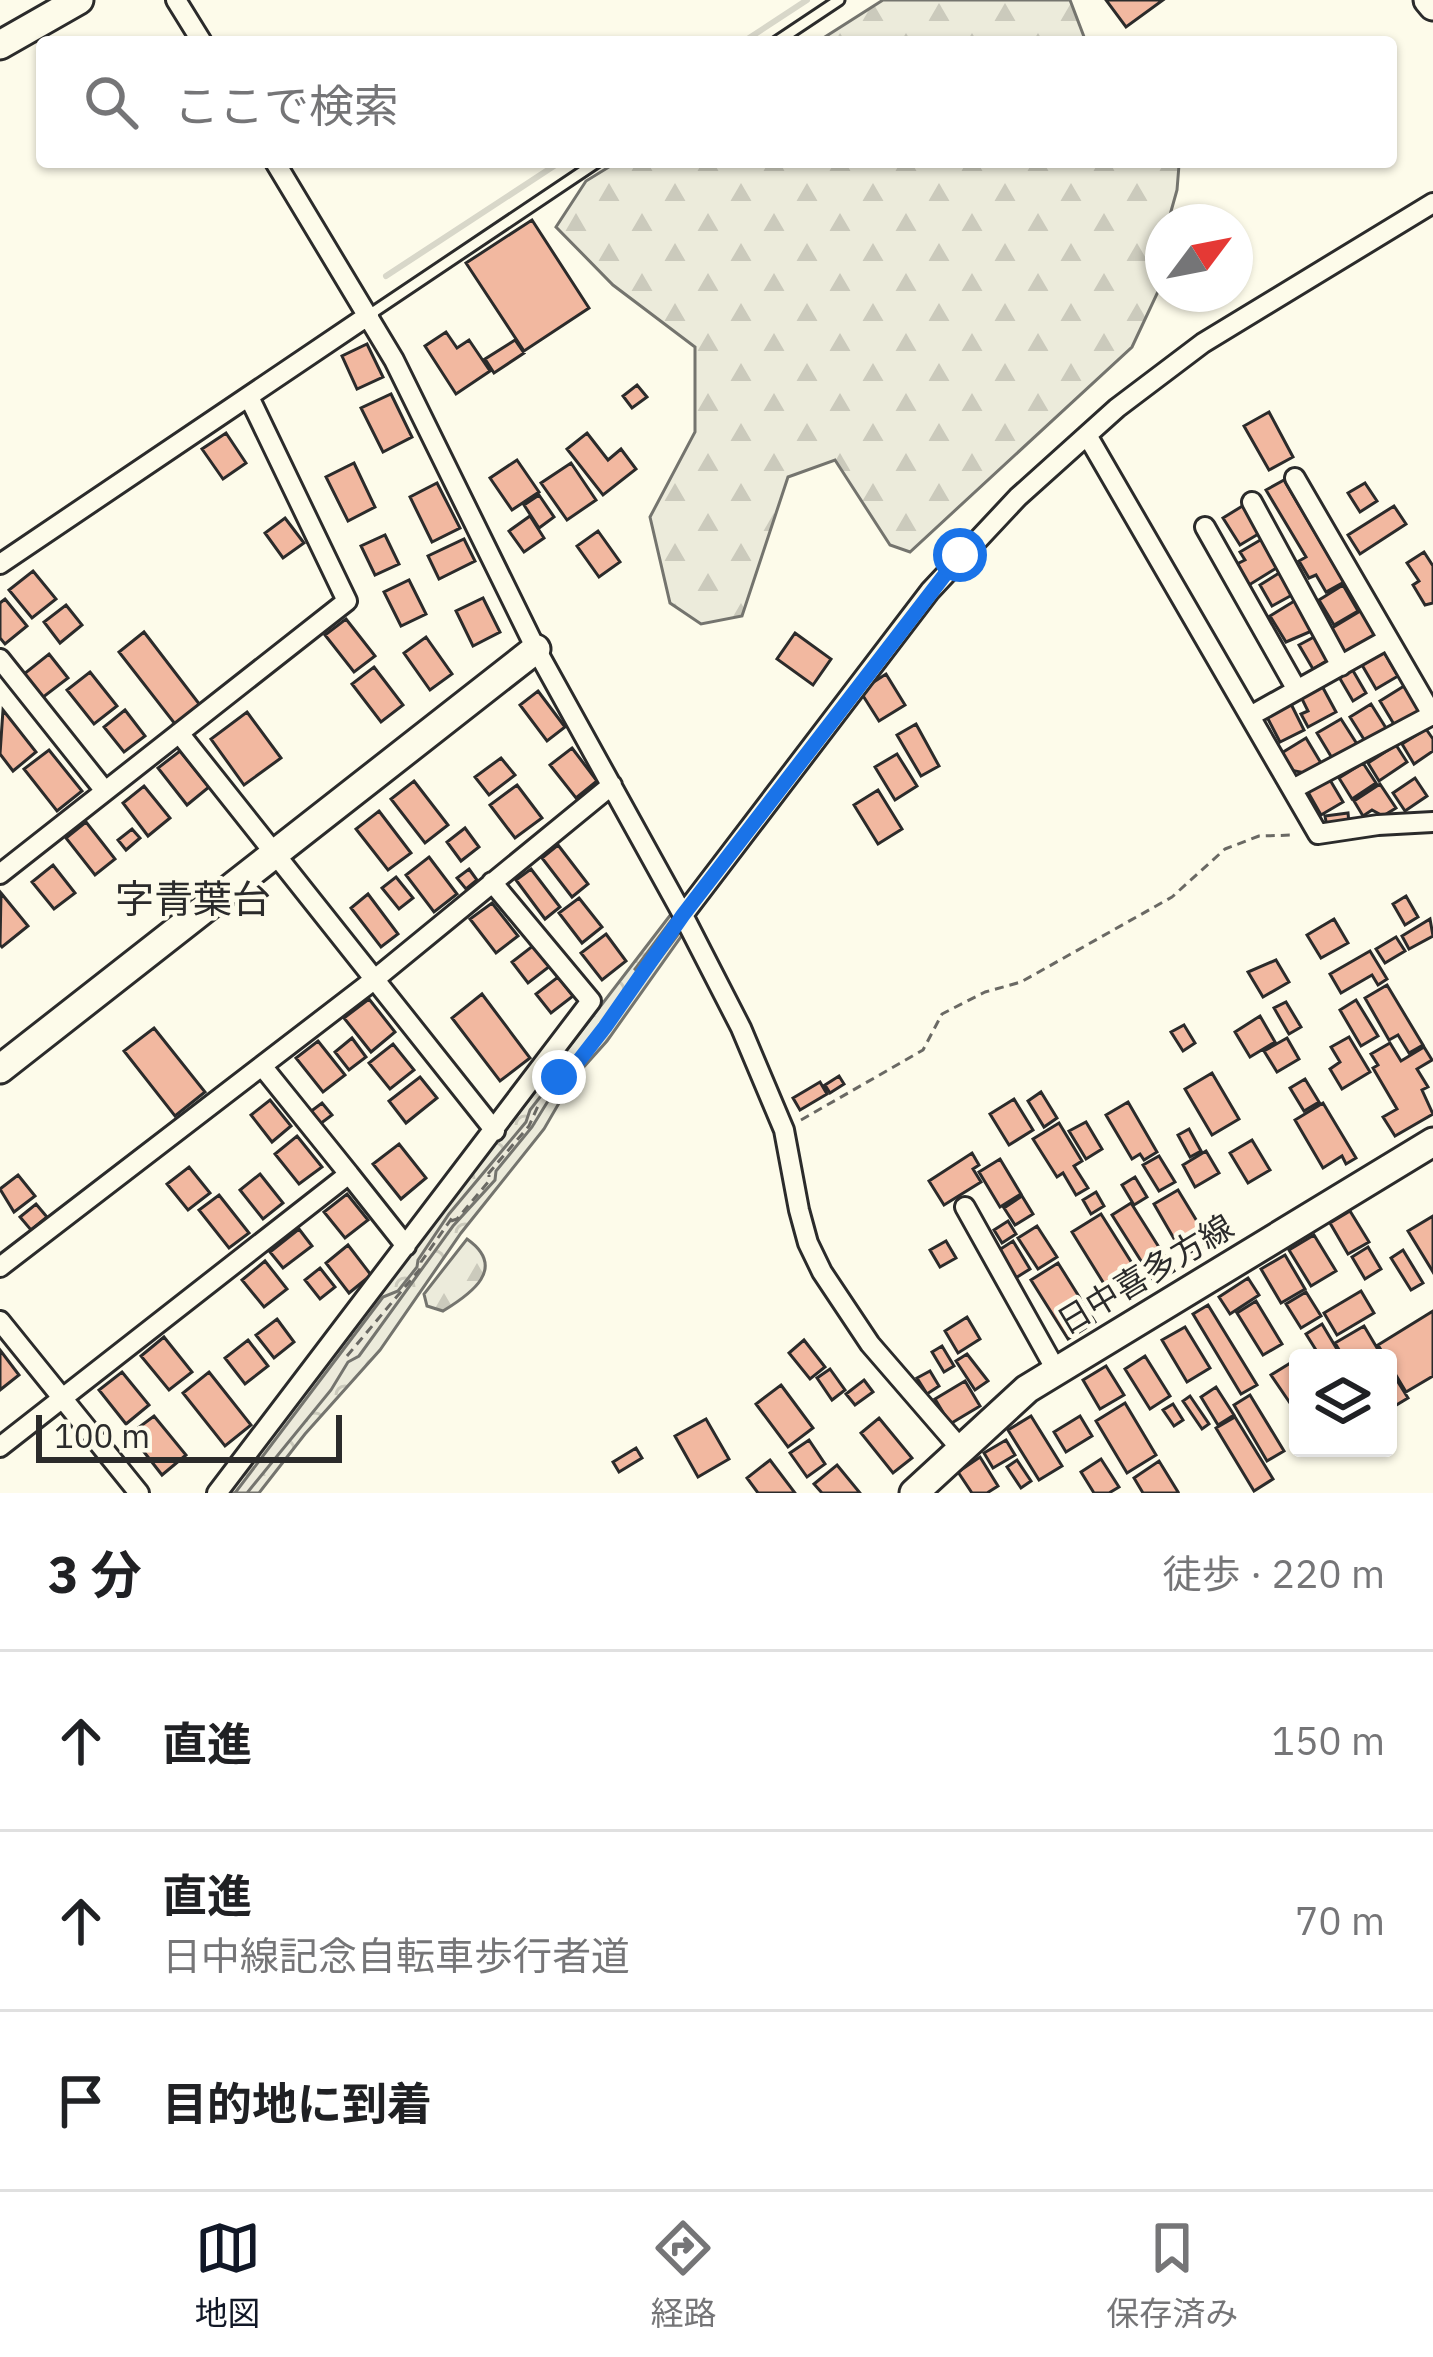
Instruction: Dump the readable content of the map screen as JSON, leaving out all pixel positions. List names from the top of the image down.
{
  "streets": {
    "street": ["日中喜多方線"]
  },
  "districts": ["字青葉台"],
  "scale_bar": "100 m",
  "north": "top right",
  "page": {
    "search": "ここで検索",
    "scale": "100 m",
    "heading": ["3 分", "徒歩 · 220 m"],
    "list": [
      ["直進", "150 m"],
      ["直進", "日中線記念自転車歩行者道", "70 m"],
      "目的地に到着"
    ],
    "nav": ["地図", "経路", "保存済み"]
  }
}
